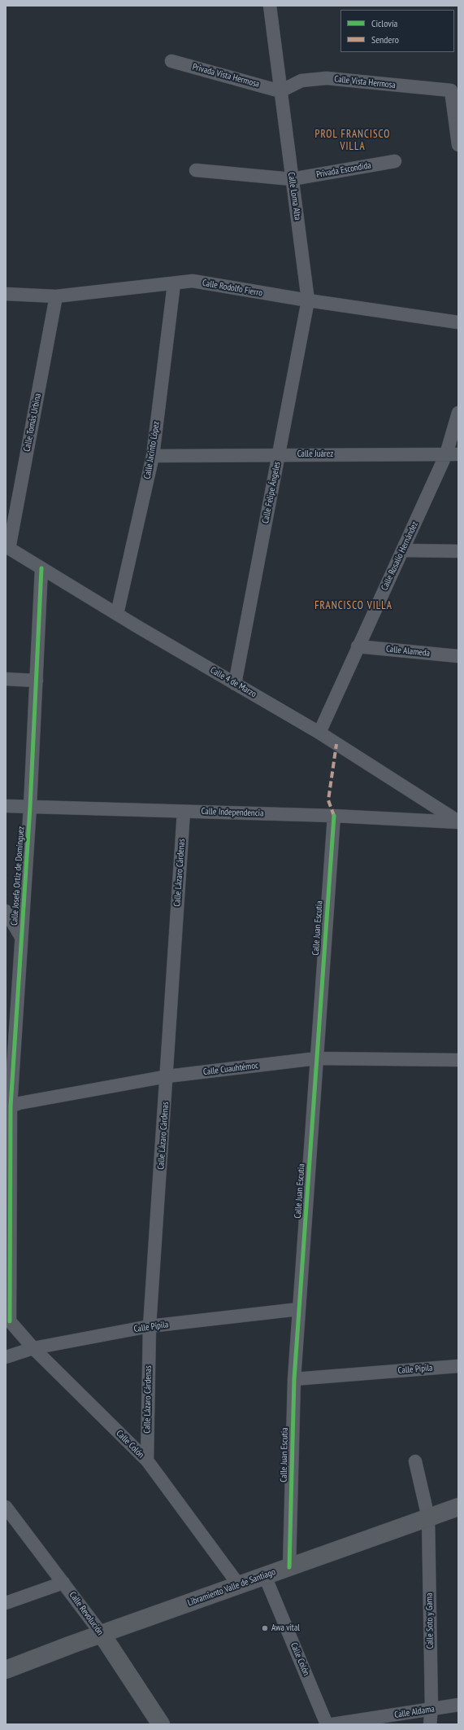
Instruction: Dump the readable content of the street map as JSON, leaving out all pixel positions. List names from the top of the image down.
{
  "streets": {
    "street": [
      "Privada Vista Hermosa",
      "Calle Vista Hermosa",
      "Privada Escondida",
      "Calle Loma Alta",
      "Calle Rodolfo Fierro",
      "Calle Tomás Urbina",
      "Calle Jacinto López",
      "Calle Juárez",
      "Calle Felipe Ángeles",
      "Calle Rosalío Hernández",
      "Calle Alameda",
      "Calle 4 de Marzo",
      "Calle Independencia",
      "Calle Lázaro Cárdenas",
      "Calle Josefa Ortiz de Domínguez",
      "Calle Juan Escutia",
      "Calle Cuauhtémoc",
      "Calle Pípila",
      "Calle Colón",
      "Libramiento Valle de Santiago",
      "Calle Revolución",
      "Calle Soto y Gama",
      "Calle Aldama"
    ]
  },
  "crossings": [
    ["Privada Vista Hermosa", "Calle Vista Hermosa"],
    ["Privada Vista Hermosa", "Calle Loma Alta"],
    ["Calle Vista Hermosa", "Calle Loma Alta"],
    ["Privada Escondida", "Calle Loma Alta"],
    ["Calle Loma Alta", "Calle Rodolfo Fierro"],
    ["Calle Loma Alta", "Calle Felipe Ángeles"],
    ["Calle Rodolfo Fierro", "Calle Tomás Urbina"],
    ["Calle Rodolfo Fierro", "Calle Jacinto López"],
    ["Calle Rodolfo Fierro", "Calle Felipe Ángeles"],
    ["Calle Tomás Urbina", "Calle 4 de Marzo"],
    ["Calle Jacinto López", "Calle Juárez"],
    ["Calle Jacinto López", "Calle 4 de Marzo"],
    ["Calle Juárez", "Calle Felipe Ángeles"],
    ["Calle Juárez", "Calle Rosalío Hernández"],
    ["Calle Felipe Ángeles", "Calle 4 de Marzo"],
    ["Calle Rosalío Hernández", "Calle Alameda"],
    ["Calle Rosalío Hernández", "Calle 4 de Marzo"],
    ["Calle 4 de Marzo", "Calle Independencia"],
    ["Calle 4 de Marzo", "Calle Josefa Ortiz de Domínguez"],
    ["Calle Independencia", "Calle Lázaro Cárdenas"],
    ["Calle Independencia", "Calle Josefa Ortiz de Domínguez"],
    ["Calle Independencia", "Calle Juan Escutia"],
    ["Calle Lázaro Cárdenas", "Calle Cuauhtémoc"],
    ["Calle Lázaro Cárdenas", "Calle Pípila"],
    ["Calle Lázaro Cárdenas", "Calle Colón"],
    ["Calle Josefa Ortiz de Domínguez", "Calle Cuauhtémoc"],
    ["Calle Josefa Ortiz de Domínguez", "Calle Colón"],
    ["Calle Juan Escutia", "Calle Cuauhtémoc"],
    ["Calle Juan Escutia", "Calle Pípila"],
    ["Calle Juan Escutia", "Libramiento Valle de Santiago"],
    ["Calle Pípila", "Calle Colón"],
    ["Calle Colón", "Libramiento Valle de Santiago"],
    ["Libramiento Valle de Santiago", "Calle Revolución"],
    ["Libramiento Valle de Santiago", "Calle Soto y Gama"],
    ["Calle Soto y Gama", "Calle Aldama"]
  ],
  "districts": ["PROL FRANCISCO VILLA", "FRANCISCO VILLA"],
  "places": ["Awa vital"],
  "legend": ["Ciclovía", "Sendero"]
}
